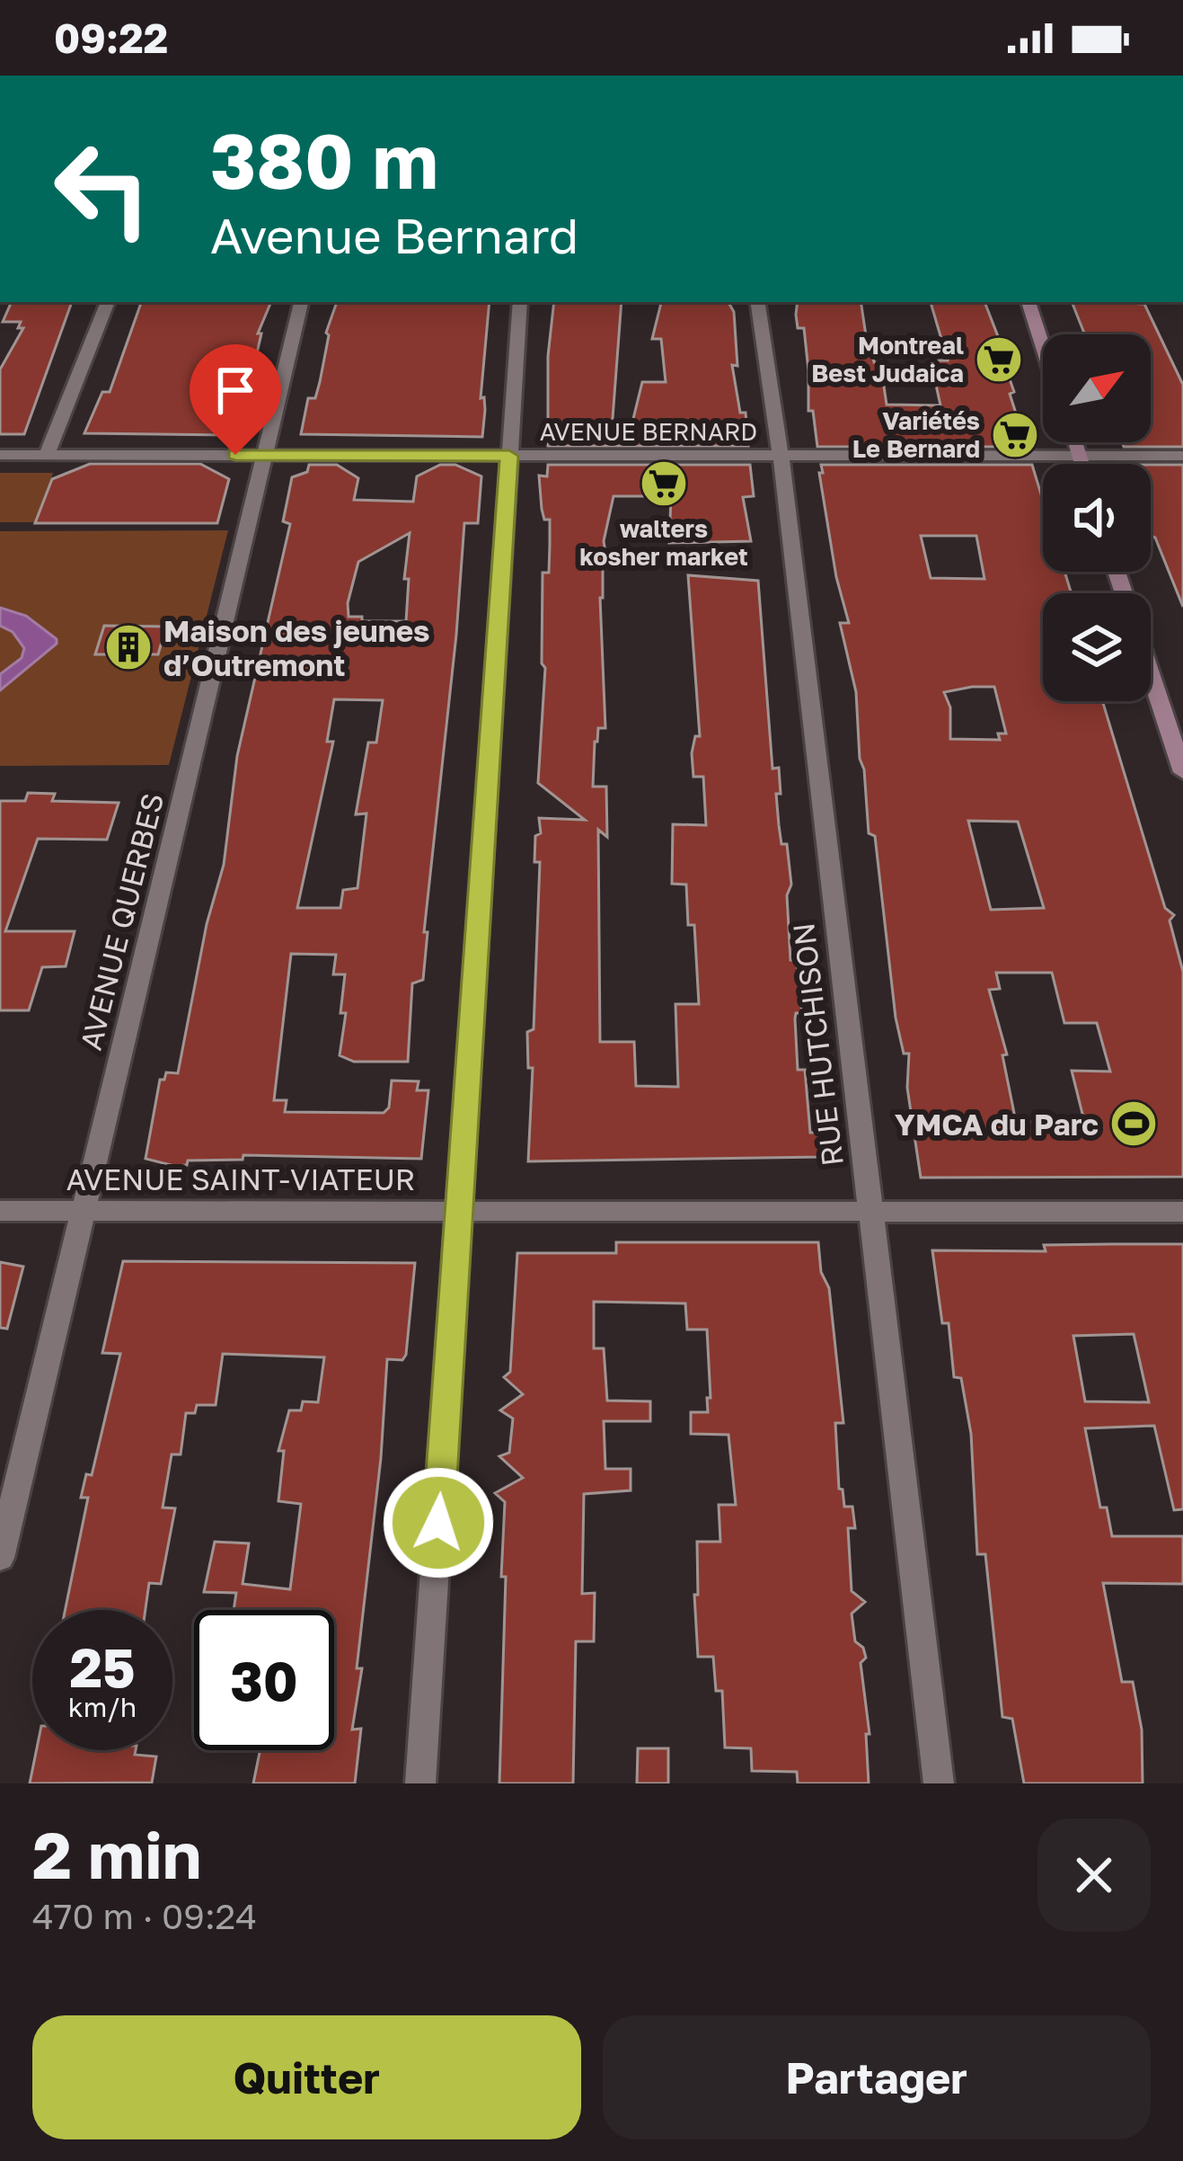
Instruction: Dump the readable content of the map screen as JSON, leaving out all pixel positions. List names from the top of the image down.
{
  "streets": {
    "street": [
      "AVENUE BERNARD",
      "AVENUE QUERBES",
      "RUE HUTCHISON",
      "AVENUE SAINT-VIATEUR"
    ]
  },
  "crossings": [
    ["AVENUE BERNARD", "AVENUE QUERBES"],
    ["AVENUE BERNARD", "RUE HUTCHISON"],
    ["AVENUE QUERBES", "AVENUE SAINT-VIATEUR"],
    ["RUE HUTCHISON", "AVENUE SAINT-VIATEUR"]
  ],
  "places": {
    "supermarket": ["Montreal Best Judaica", "Variétés Le Bernard", "walters kosher market"],
    "building": ["Maison des jeunes d’Outremont"],
    "sports": ["YMCA du Parc"]
  },
  "north": "top right",
  "page": {
    "status": "09:22",
    "turn": ["380 m", "Avenue Bernard"],
    "speed": "25 km/h",
    "limit": "30",
    "heading": ["2 min", "470 m · 09:24"],
    "buttons": ["Quitter", "Partager"]
  }
}
